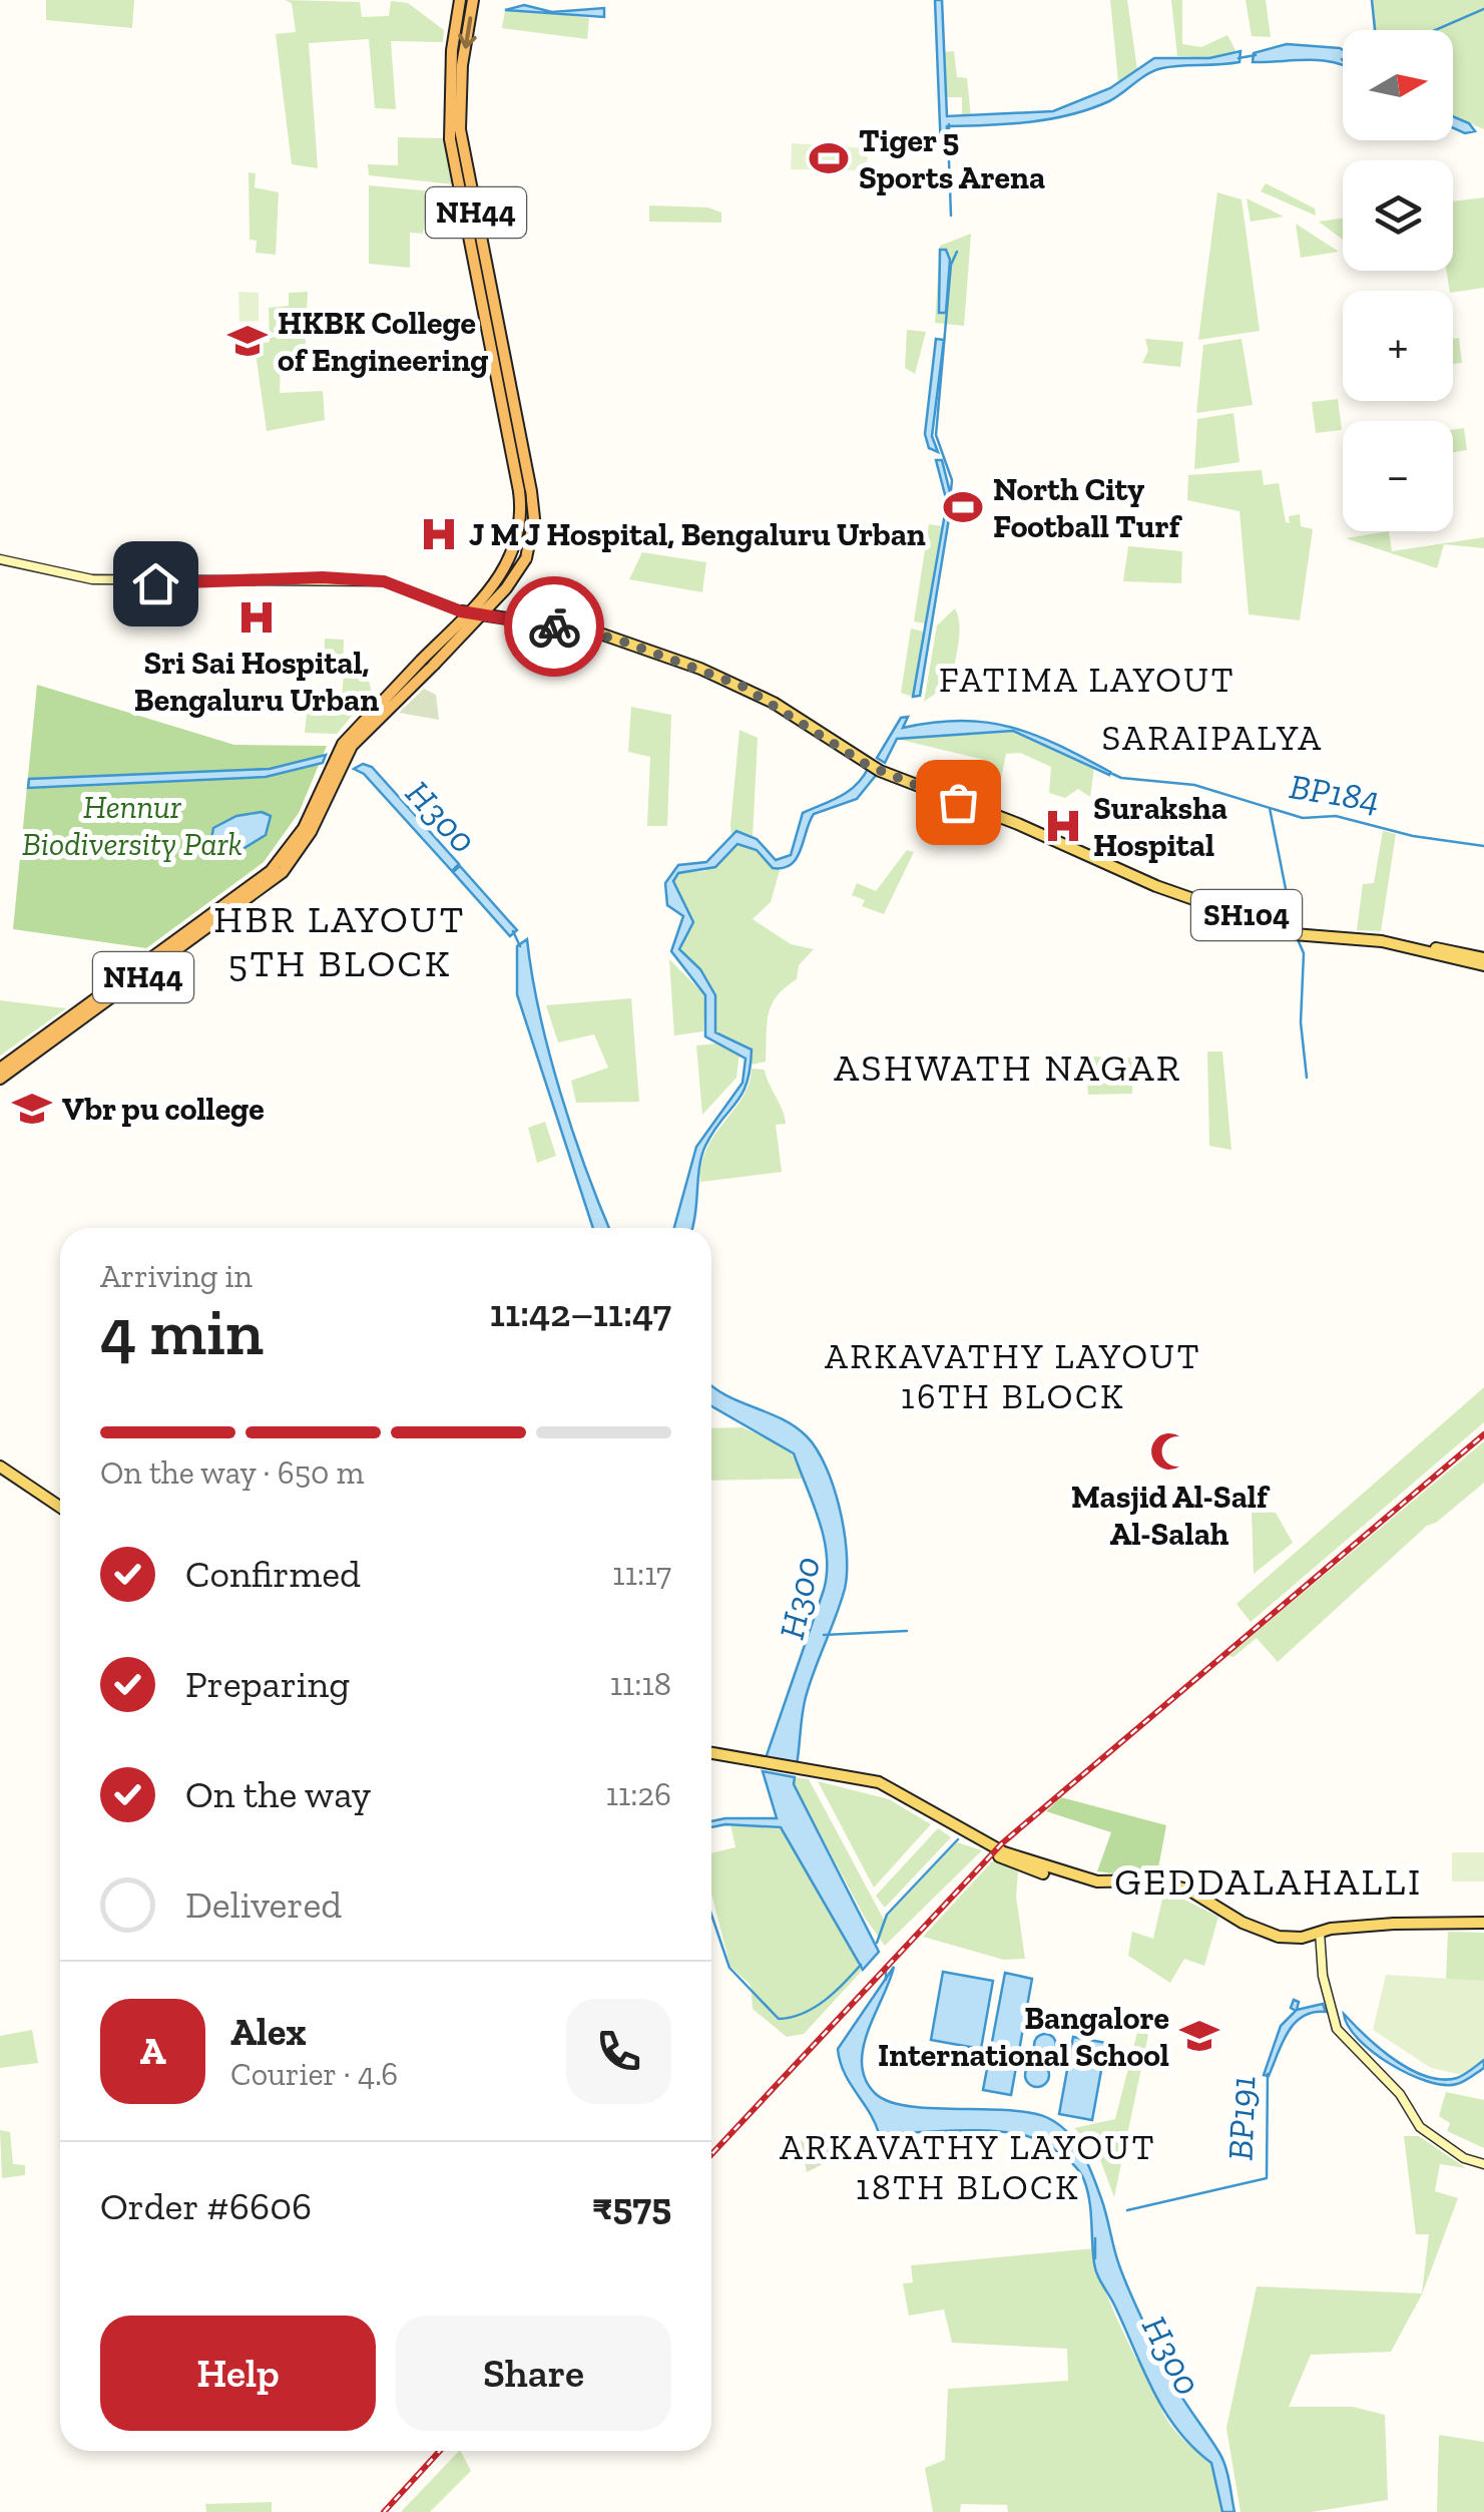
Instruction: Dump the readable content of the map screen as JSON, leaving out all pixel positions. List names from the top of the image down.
{
  "streets": {
    "highway": ["NH44"],
    "main road": ["SH104"]
  },
  "districts": [
    "FATIMA LAYOUT",
    "SARAIPALYA",
    "HBR LAYOUT 5TH BLOCK",
    "ASHWATH NAGAR",
    "ARKAVATHY LAYOUT 16TH BLOCK",
    "GEDDALAHALLI",
    "ARKAVATHY LAYOUT 18TH BLOCK"
  ],
  "water": ["BP184", "H300", "BP191"],
  "parks": ["Hennur Biodiversity Park"],
  "places": {
    "sports": ["Tiger 5 Sports Arena", "North City Football Turf"],
    "school or university": ["HKBK College of Engineering", "Vbr pu college", "Bangalore International School"],
    "hospital": ["J M J Hospital, Bengaluru Urban", "Sri Sai Hospital, Bengaluru Urban", "Suraksha Hospital"],
    "mosque": ["Masjid Al-Salf Al-Salah"]
  },
  "north": "right",
  "page": {
    "map_buttons": ["+", "−"],
    "heading": ["4 min", "Arriving in", "11:42–11:47"],
    "panel": [
      "Alex",
      "Courier · 4.6",
      "Order #6606",
      "₹575"
    ],
    "bar": "On the way · 650 m",
    "list": [
      ["Confirmed", "11:17"],
      ["Preparing", "11:18"],
      ["On the way", "11:26"],
      "Delivered"
    ],
    "round": "A",
    "buttons": ["Help", "Share"]
  }
}
